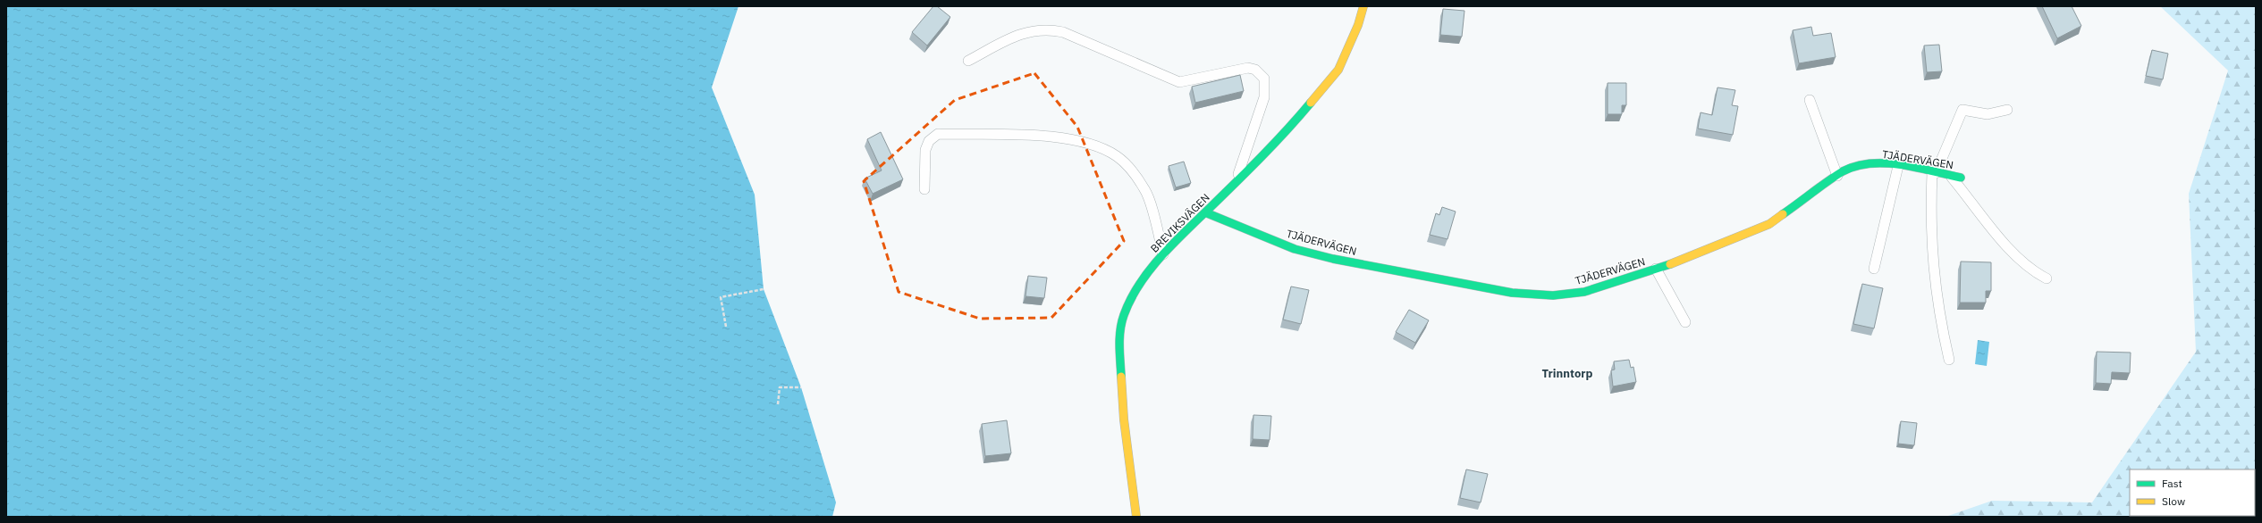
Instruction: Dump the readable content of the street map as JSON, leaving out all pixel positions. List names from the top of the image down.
{
  "streets": {
    "street": ["TJÄDERVÄGEN", "BREVIKSVÄGEN"]
  },
  "crossings": [
    ["TJÄDERVÄGEN", "BREVIKSVÄGEN"]
  ],
  "districts": ["Trinntorp"],
  "legend": ["Fast", "Slow"]
}
